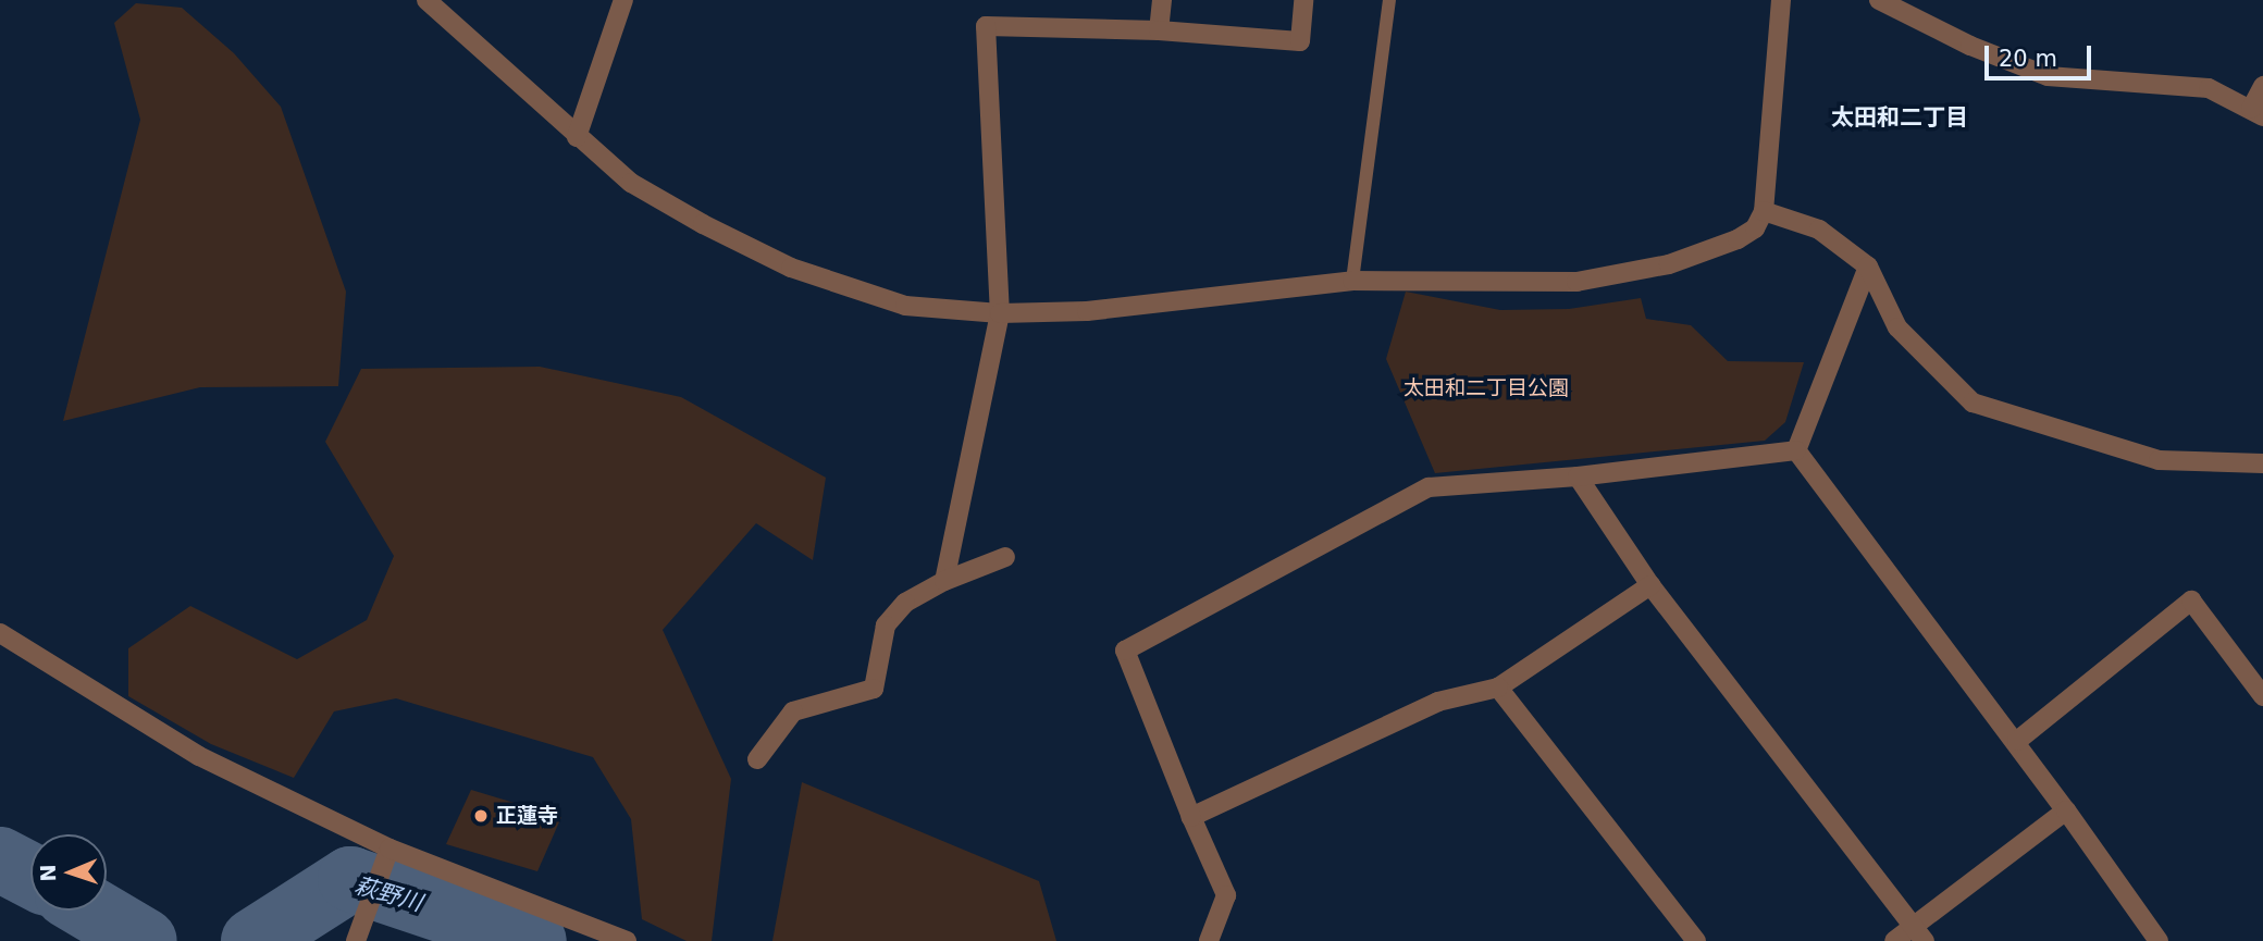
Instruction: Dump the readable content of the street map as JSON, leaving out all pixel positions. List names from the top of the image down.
{
  "districts": ["太田和二丁目"],
  "water": ["萩野川"],
  "parks": ["太田和二丁目公園"],
  "places": ["正蓮寺"],
  "scale_bar": "20 m",
  "north": "left"
}
